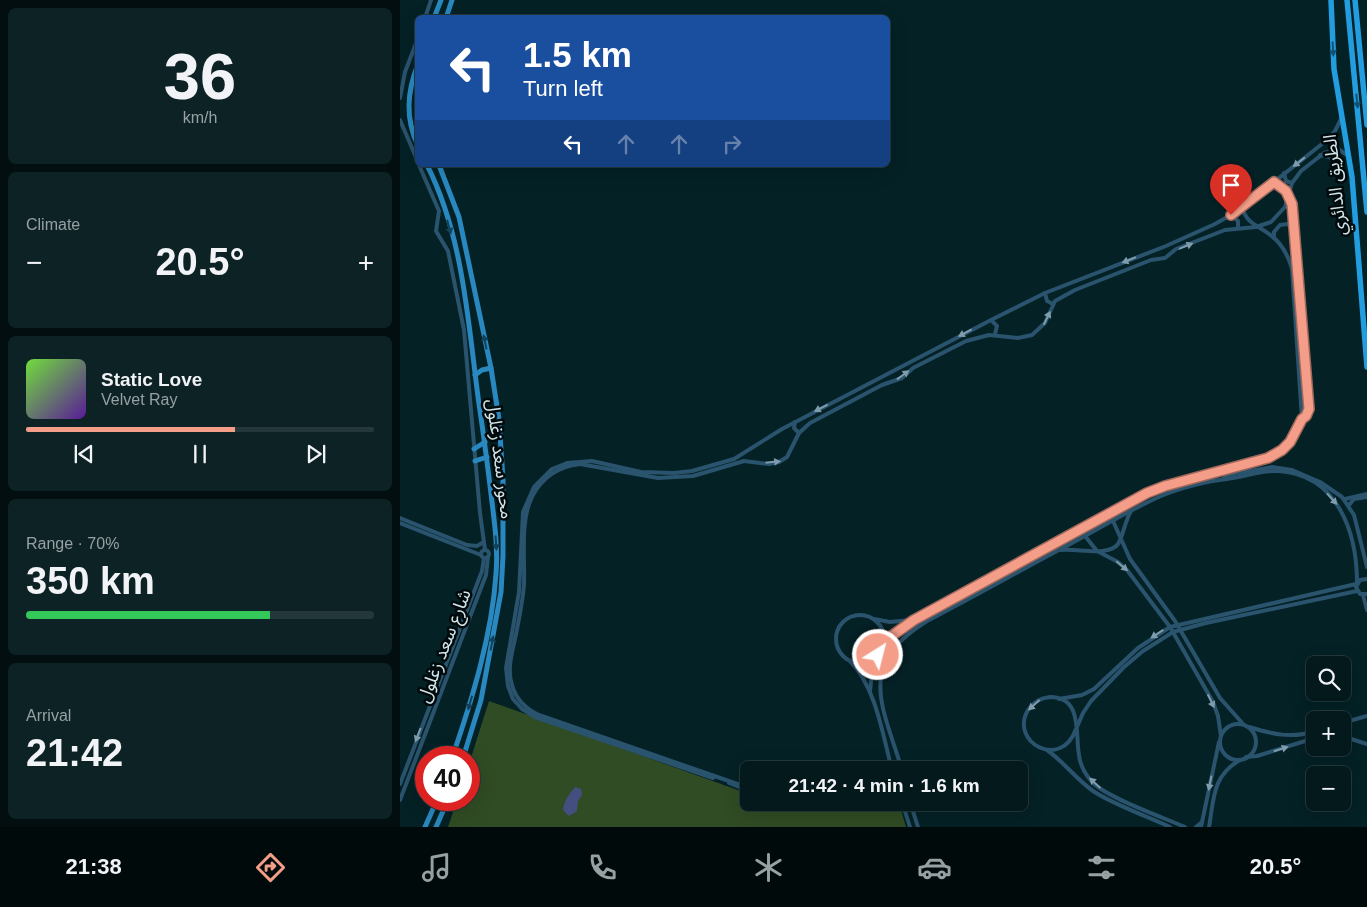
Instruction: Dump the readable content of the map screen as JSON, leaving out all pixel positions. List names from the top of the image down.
{
  "streets": {
    "highway": ["الطريق الدائري"],
    "main road": ["محور سعد زغلول"],
    "street": ["شارع سعد زغلول"]
  },
  "page": {
    "tile": [
      ["36", "km/h"],
      "Climate",
      ["Range · 70%", "350 km"],
      ["Arrival", "21:42"]
    ],
    "turn": ["1.5 km", "Turn left"],
    "heat": ["−", "20.5°", "+"],
    "song": ["Static Love", "Velvet Ray"],
    "map_buttons": ["+", "−"],
    "limit": "40",
    "trip": "21:42 · 4 min · 1.6 km",
    "tabs": ["21:38", "20.5°"]
  }
}
